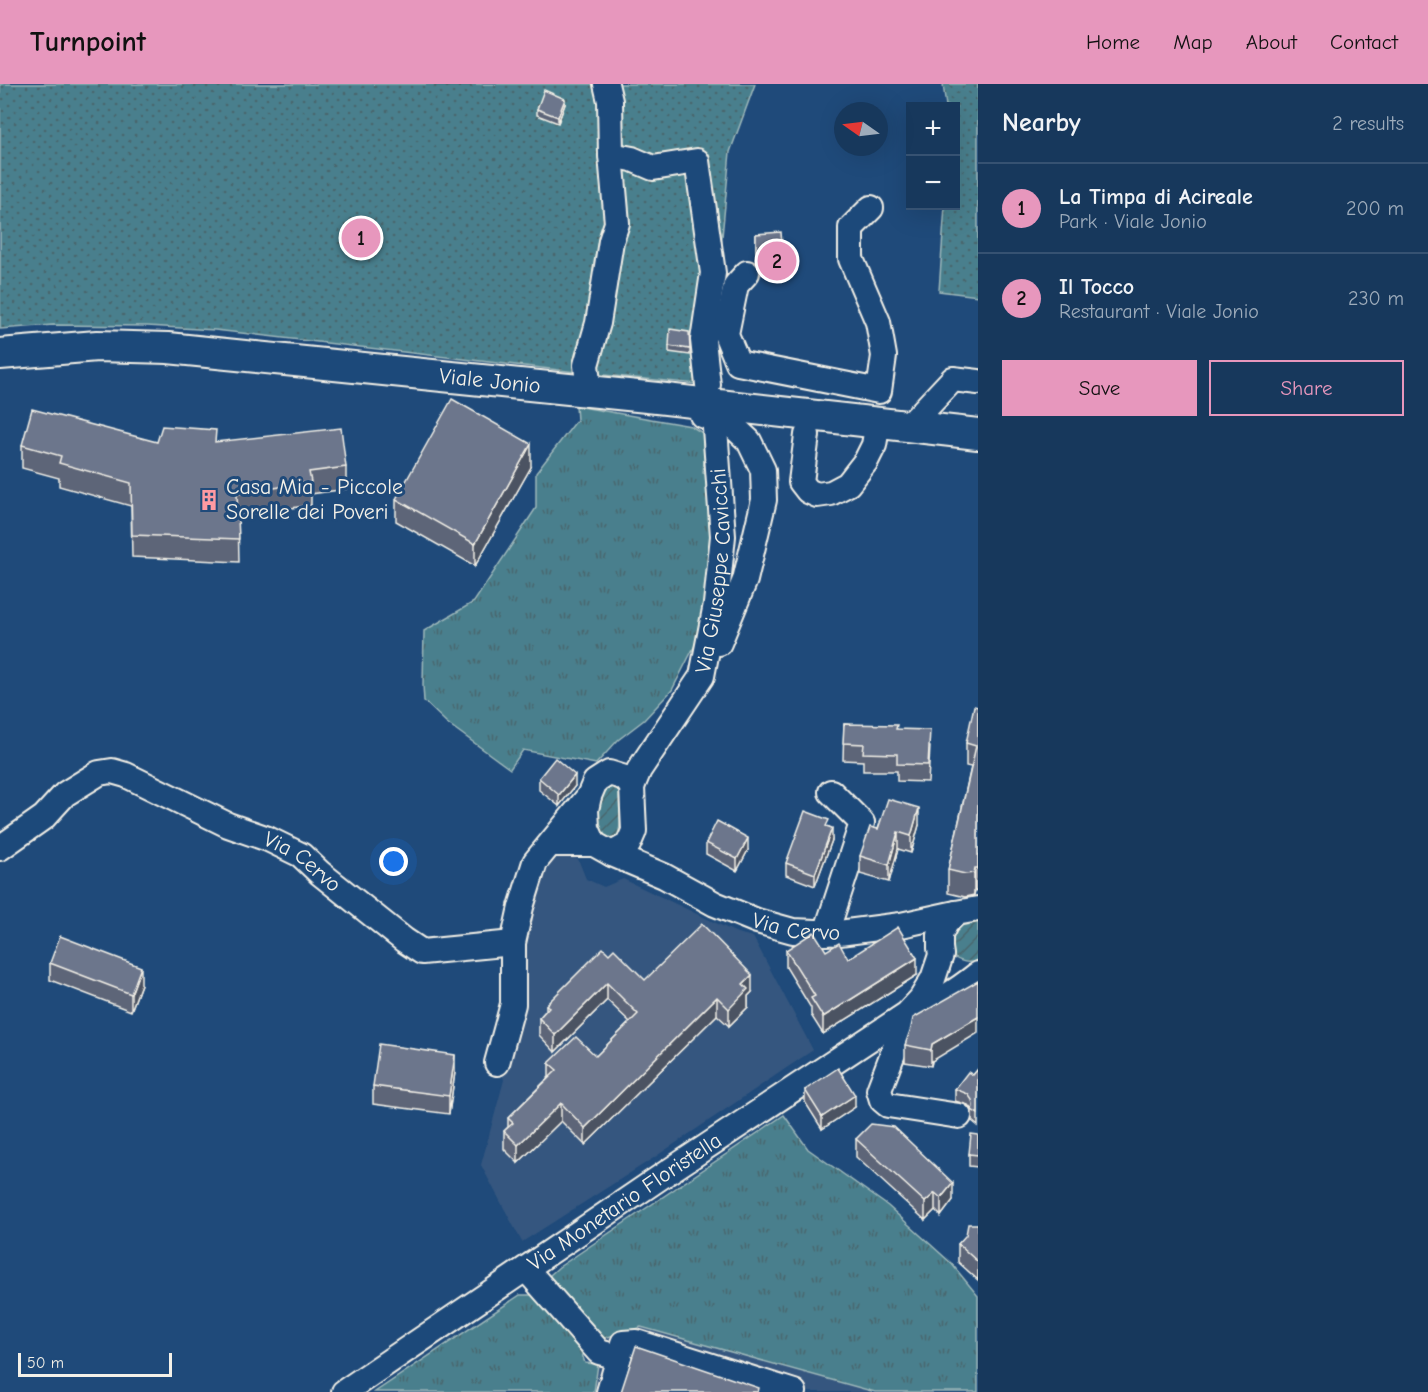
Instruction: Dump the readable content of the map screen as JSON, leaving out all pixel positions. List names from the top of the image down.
{
  "streets": {
    "main road": ["Viale Jonio"],
    "street": ["Via Giuseppe Cavicchi", "Via Cervo", "Via Monetario Floristella"]
  },
  "places": {
    "building": ["Casa Mia - Piccole Sorelle dei Poveri"]
  },
  "scale_bar": "50 m",
  "north": "left",
  "page": {
    "header": "Turnpoint",
    "nav": [
      "Home",
      "Map",
      "About",
      "Contact"
    ],
    "heading": ["Nearby", "2 results"],
    "map_buttons": ["+", "−"],
    "list": [
      {
        "mark": "1",
        "name": "La Timpa di Acireale",
        "note": "Park · Viale Jonio",
        "value": "200 m"
      },
      {
        "mark": "2",
        "name": "Il Tocco",
        "note": "Restaurant · Viale Jonio",
        "value": "230 m"
      }
    ],
    "pins": ["1", "2"],
    "buttons": ["Save", "Share"],
    "scale": "50 m"
  }
}
